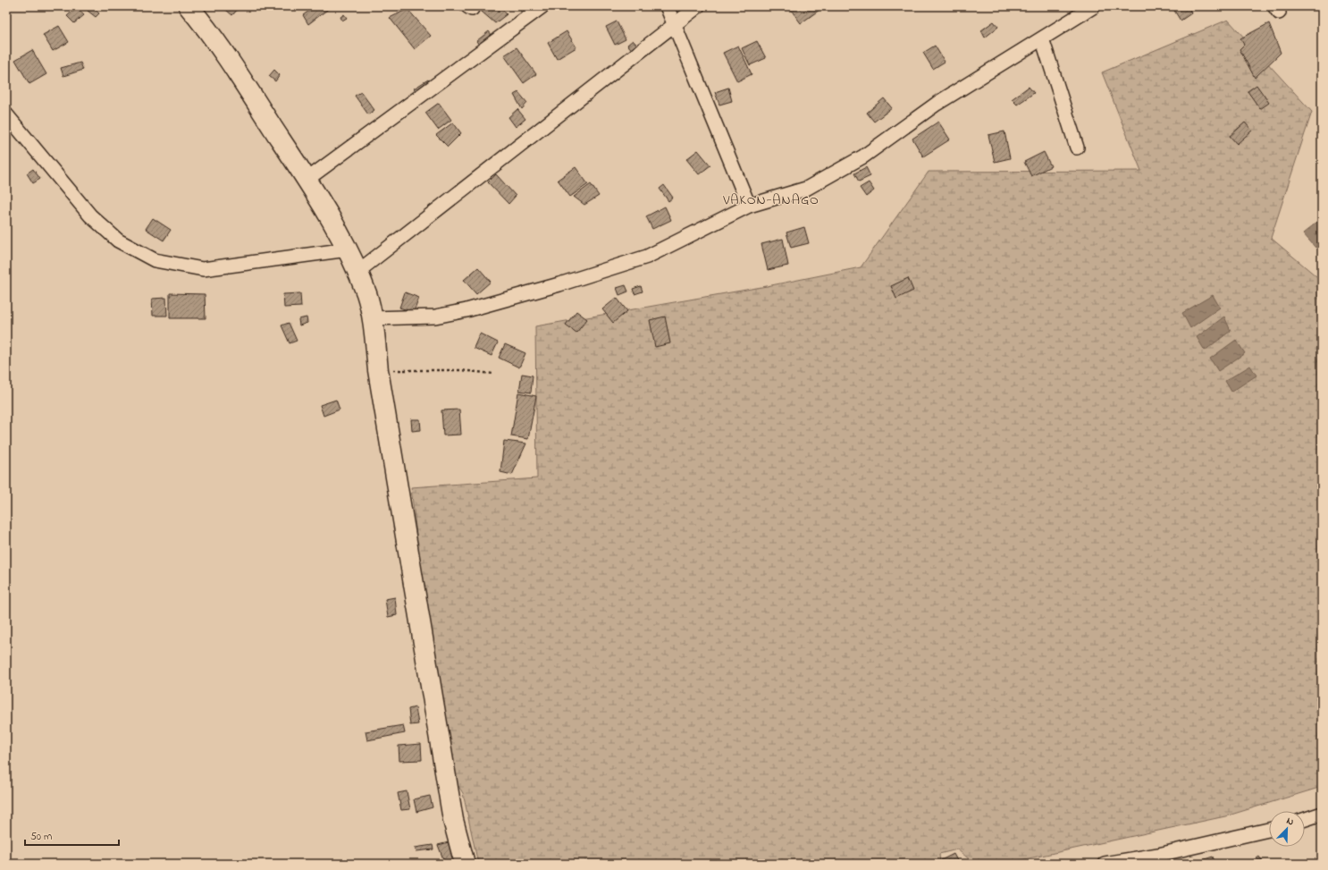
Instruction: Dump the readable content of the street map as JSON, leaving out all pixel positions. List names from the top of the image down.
{
  "districts": ["VAKON-ANAGO"],
  "scale_bar": "50 m",
  "north": "top right"
}
